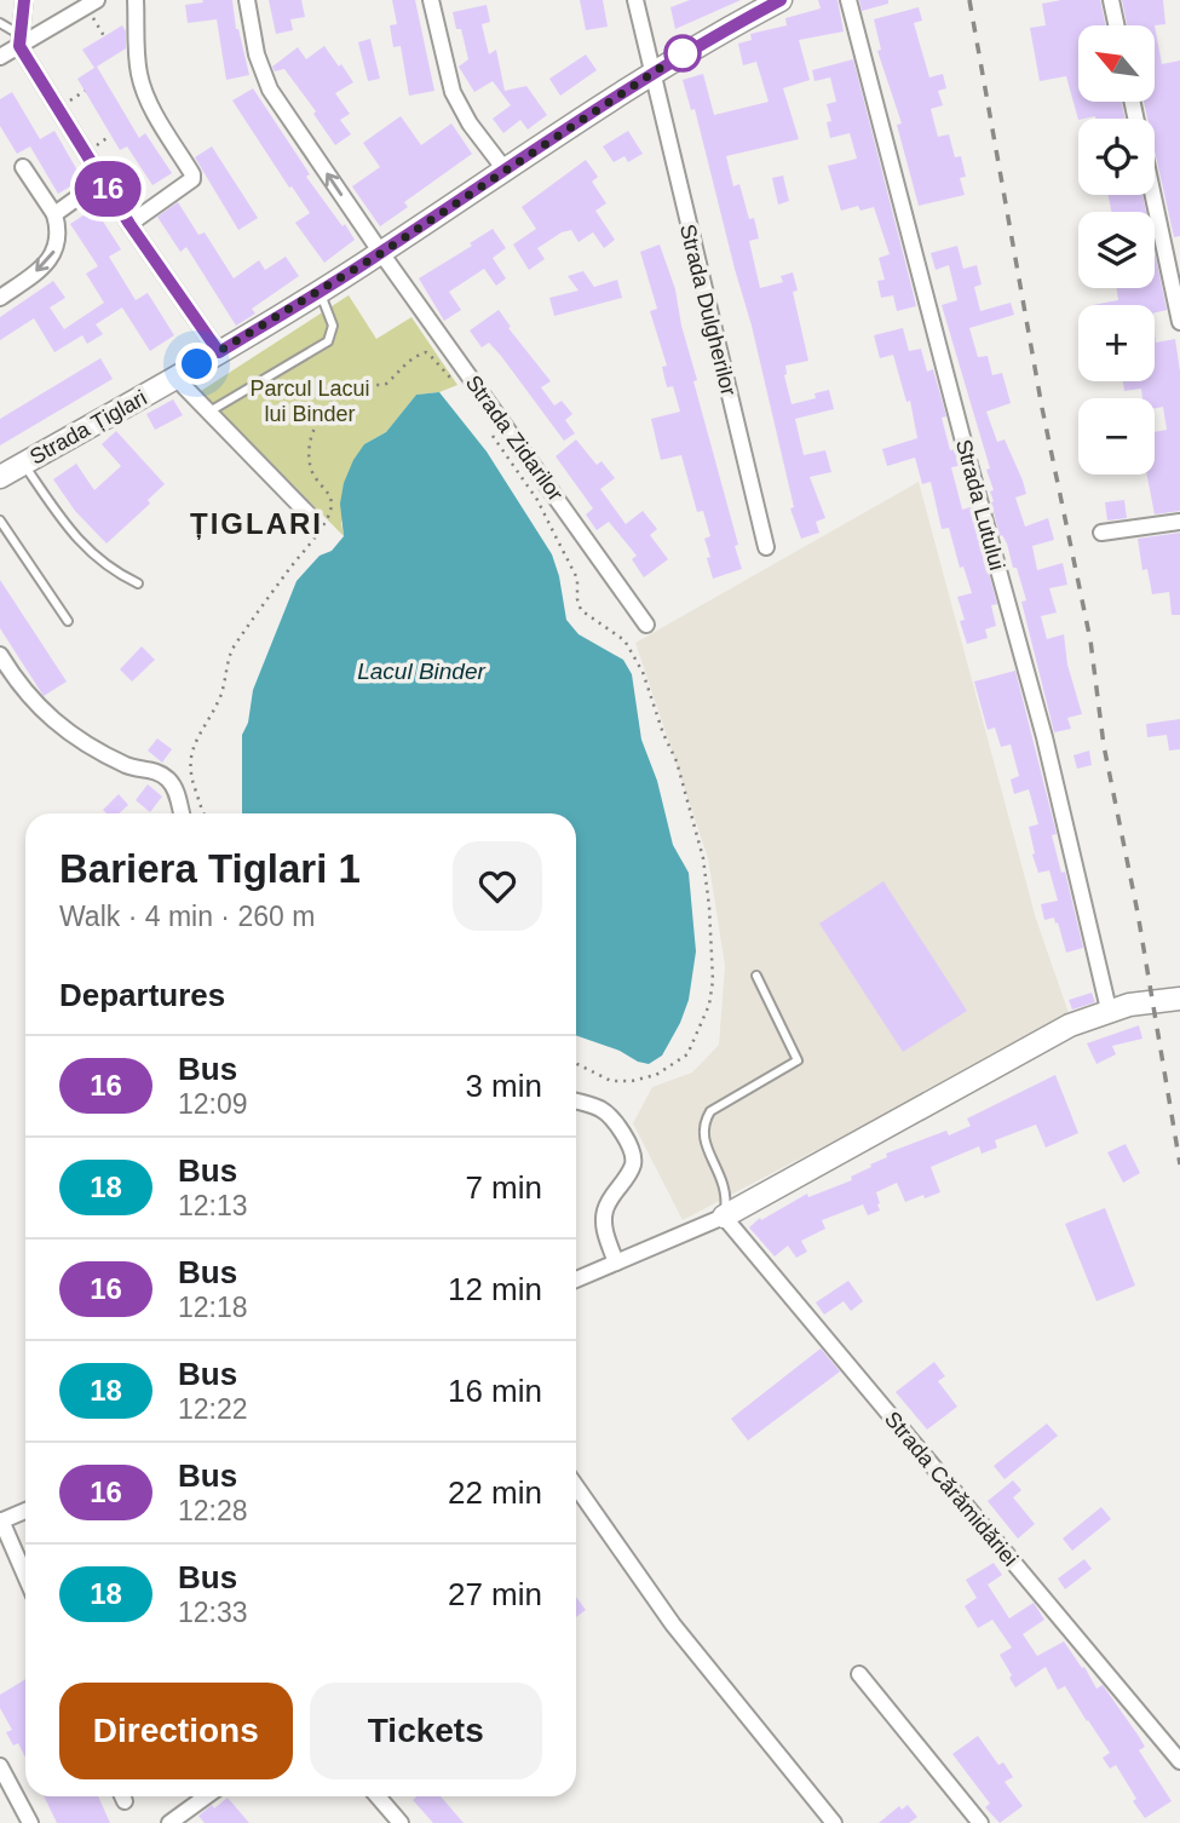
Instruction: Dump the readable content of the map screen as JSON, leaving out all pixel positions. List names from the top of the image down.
{
  "streets": {
    "street": [
      "Strada Dulgherilor",
      "Strada Țiglari",
      "Strada Zidarilor",
      "Strada Lutului",
      "Strada Cărămidăriei"
    ]
  },
  "crossings": [
    ["Strada Dulgherilor", "Strada Țiglari"],
    ["Strada Țiglari", "Strada Zidarilor"]
  ],
  "one_way": ["Strada Zidarilor"],
  "districts": ["ȚIGLARI"],
  "water": ["Lacul Binder"],
  "parks": ["Parcul Lacui lui Binder"],
  "lines": ["bus line 16"],
  "north": "top left",
  "page": {
    "on_map": "16",
    "map_buttons": ["+", "−"],
    "heading": [
      ["Bariera Tiglari 1", "Walk · 4 min · 260 m"],
      "Departures"
    ],
    "list": [
      {
        "mark": "16",
        "name": "Bus",
        "note": "12:09",
        "value": "3 min"
      },
      {
        "mark": "18",
        "name": "Bus",
        "note": "12:13",
        "value": "7 min"
      },
      {
        "mark": "16",
        "name": "Bus",
        "note": "12:18",
        "value": "12 min"
      },
      {
        "mark": "18",
        "name": "Bus",
        "note": "12:22",
        "value": "16 min"
      },
      {
        "mark": "16",
        "name": "Bus",
        "note": "12:28",
        "value": "22 min"
      },
      {
        "mark": "18",
        "name": "Bus",
        "note": "12:33",
        "value": "27 min"
      }
    ],
    "buttons": ["Directions", "Tickets"]
  }
}
